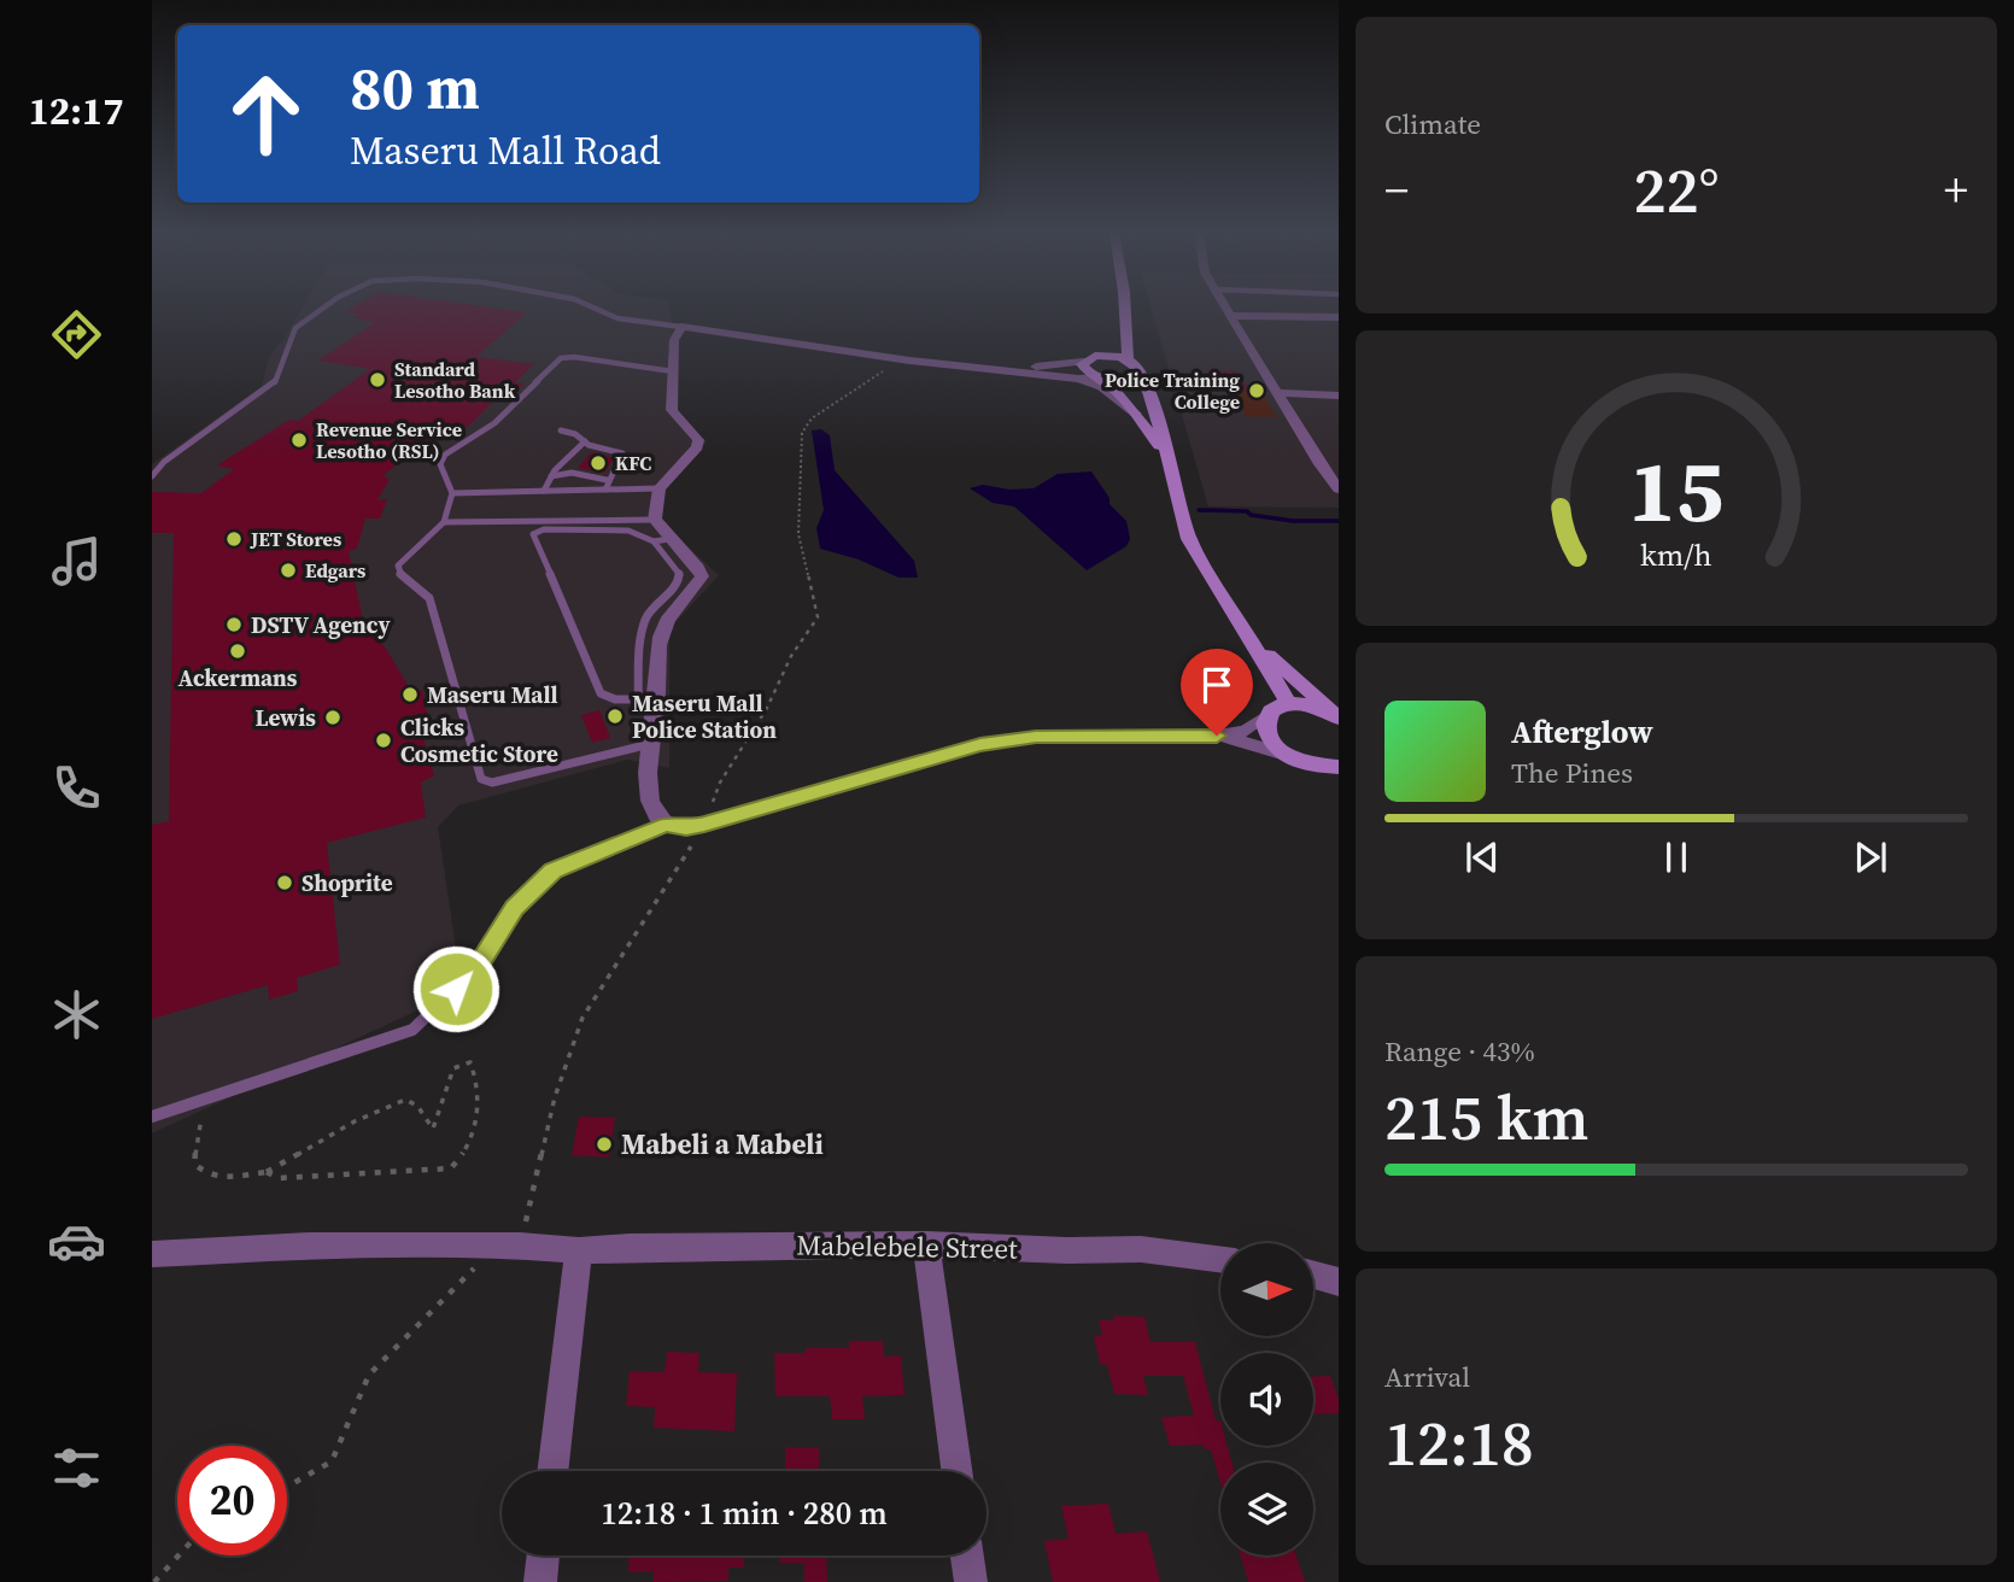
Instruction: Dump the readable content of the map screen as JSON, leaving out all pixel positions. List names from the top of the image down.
{
  "streets": {
    "street": ["Mabelebele Street"]
  },
  "places": [
    "Standard Lesotho Bank",
    "Police Training College",
    "Revenue Service Lesotho (RSL)",
    "KFC",
    "JET Stores",
    "Edgars",
    "DSTV Agency",
    "Ackermans",
    "Maseru Mall",
    "Maseru Mall Police Station",
    "Lewis",
    "Clicks Cosmetic Store",
    "Shoprite",
    "Mabeli a Mabeli"
  ],
  "north": "right",
  "page": {
    "tabs": "12:17",
    "tile": [
      "Climate",
      ["Range · 43%", "215 km"],
      ["Arrival", "12:18"]
    ],
    "turn": ["80 m", "Maseru Mall Road"],
    "heat": ["−", "22°", "+"],
    "song": ["Afterglow", "The Pines"],
    "limit": "20",
    "trip": "12:18 · 1 min · 280 m",
    "gauge": ["15", "km/h"]
  }
}
